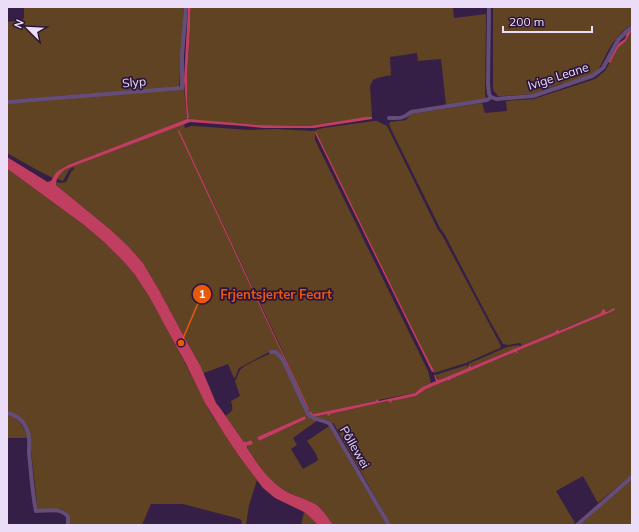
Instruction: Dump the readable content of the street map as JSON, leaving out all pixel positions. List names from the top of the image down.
{
  "streets": {
    "street": ["Ivige Leane", "Slyp", "Pôllewei"]
  },
  "places": ["Frjentsjerter Feart"],
  "scale_bar": "200 m",
  "north": "top left"
}
